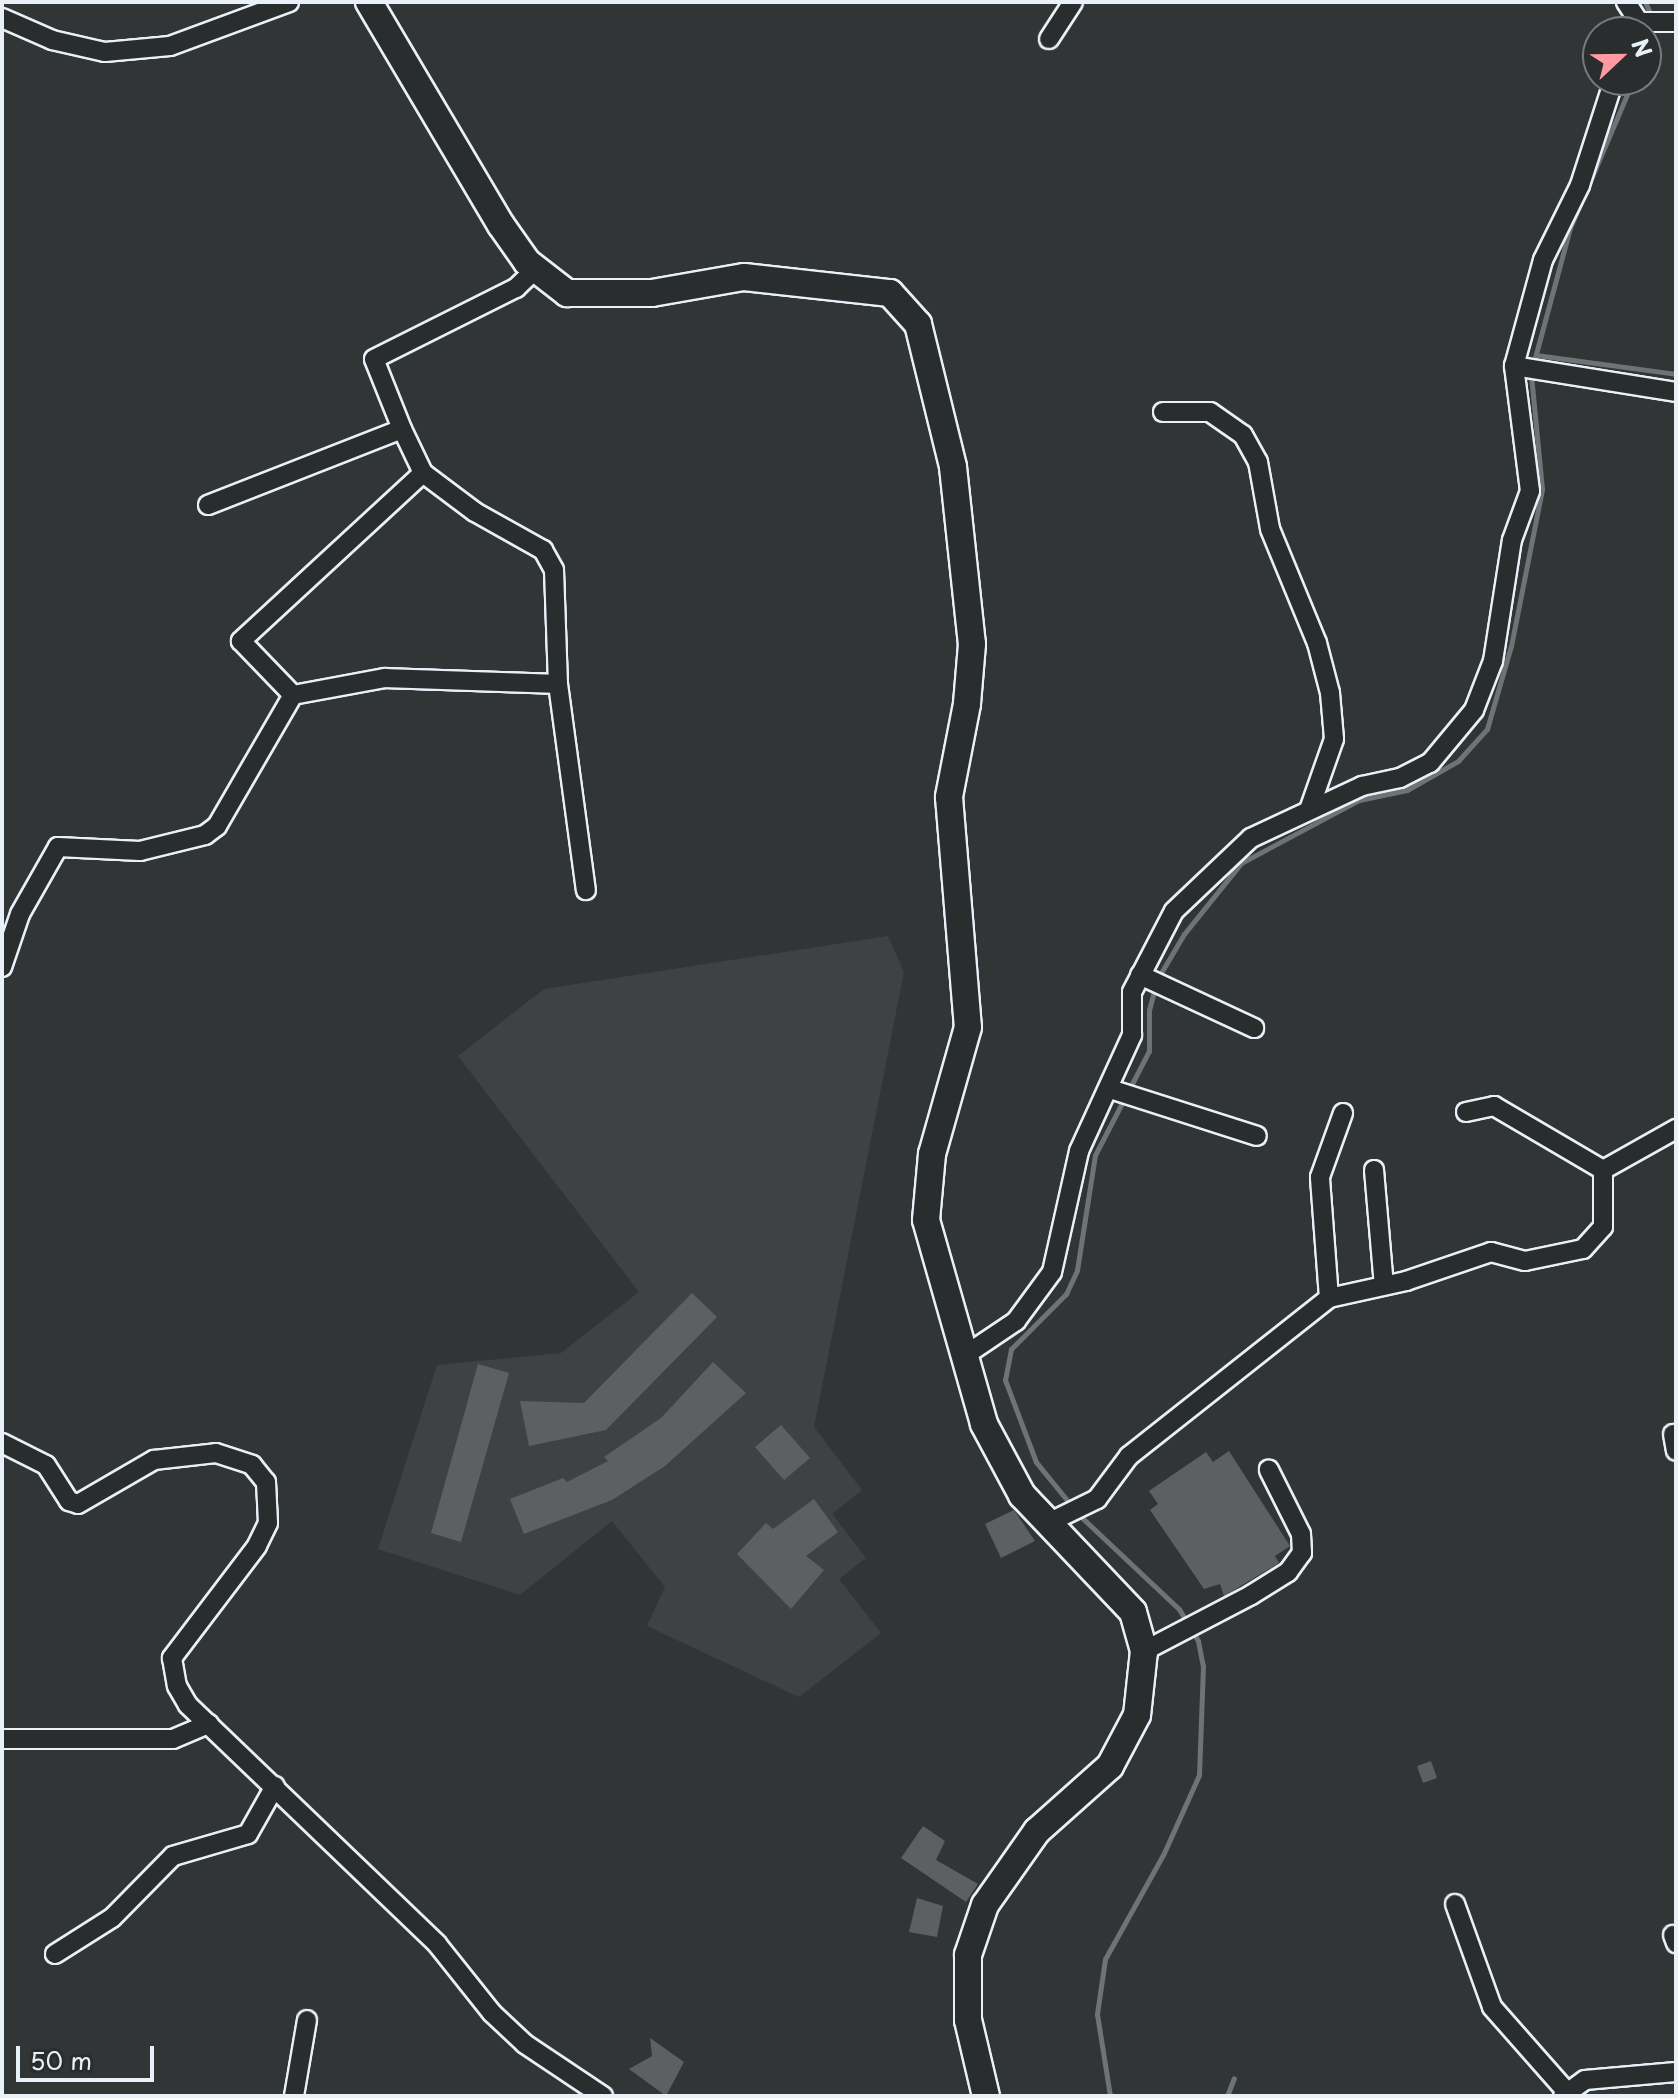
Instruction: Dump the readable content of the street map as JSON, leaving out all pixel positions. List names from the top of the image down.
{
  "scale_bar": "50 m",
  "north": "right"
}
